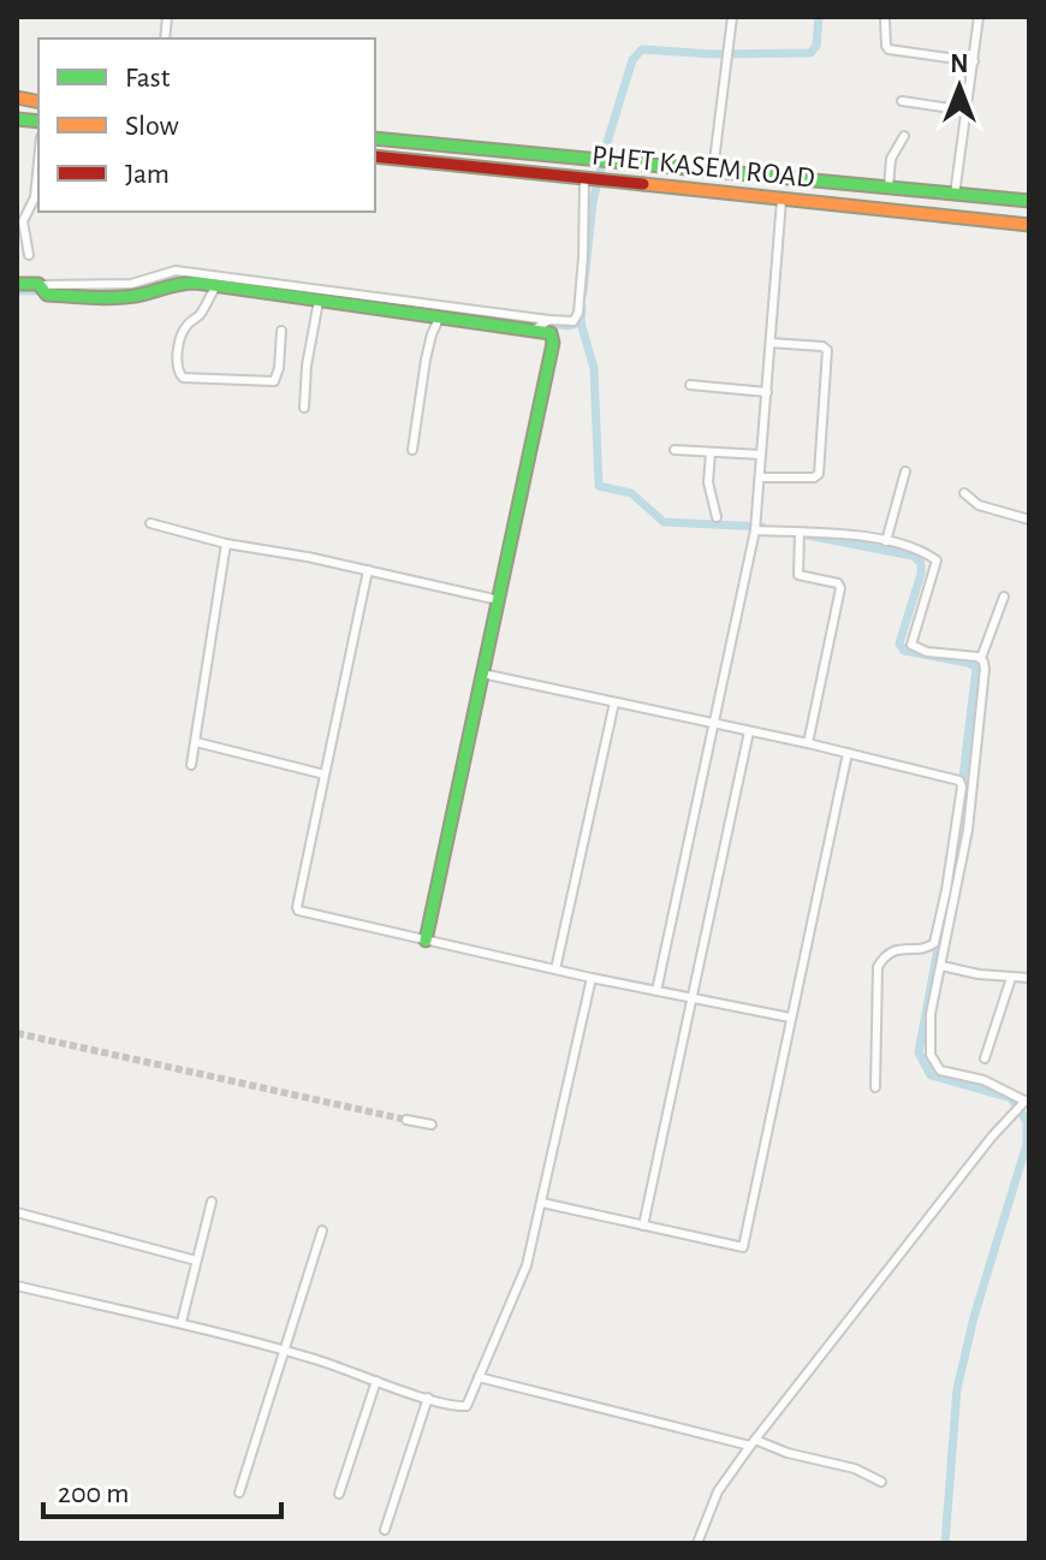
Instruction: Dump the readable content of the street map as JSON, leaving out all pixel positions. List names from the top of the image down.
{
  "streets": {
    "main road": ["PHET KASEM ROAD"]
  },
  "legend": ["Fast", "Slow", "Jam"],
  "scale_bar": "200 m",
  "north": "top"
}
